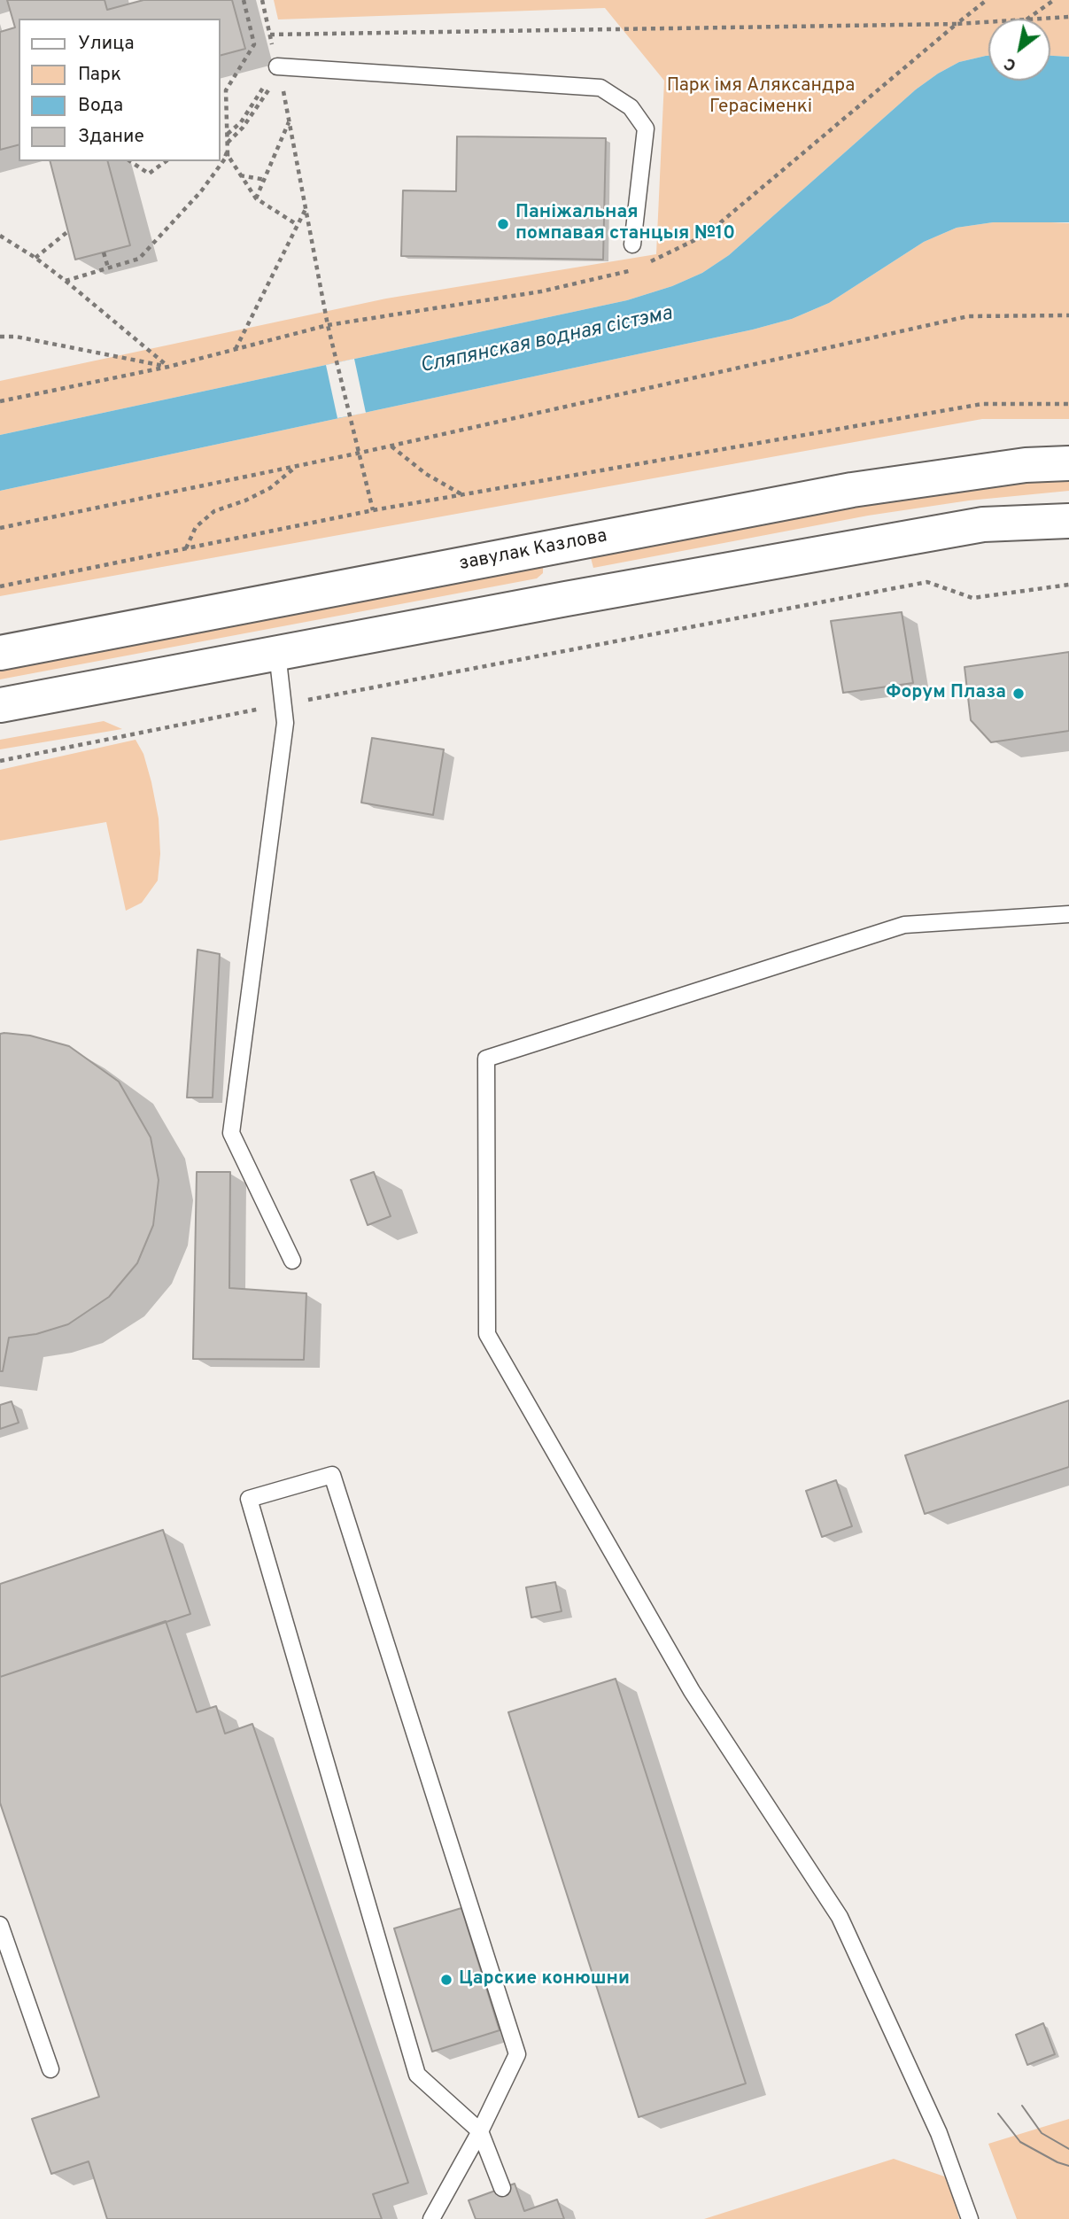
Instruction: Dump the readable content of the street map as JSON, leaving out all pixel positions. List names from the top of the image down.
{
  "streets": {
    "main road": ["завулак Казлова"]
  },
  "water": ["Сляпянская водная сістэма"],
  "parks": ["Парк імя Аляксандра Герасіменкі"],
  "places": ["Паніжальная помпавая станцыя №10", "Форум Плаза", "Царские конюшни"],
  "legend": [
    "Улица",
    "Парк",
    "Вода",
    "Здание"
  ],
  "north": "bottom left"
}
